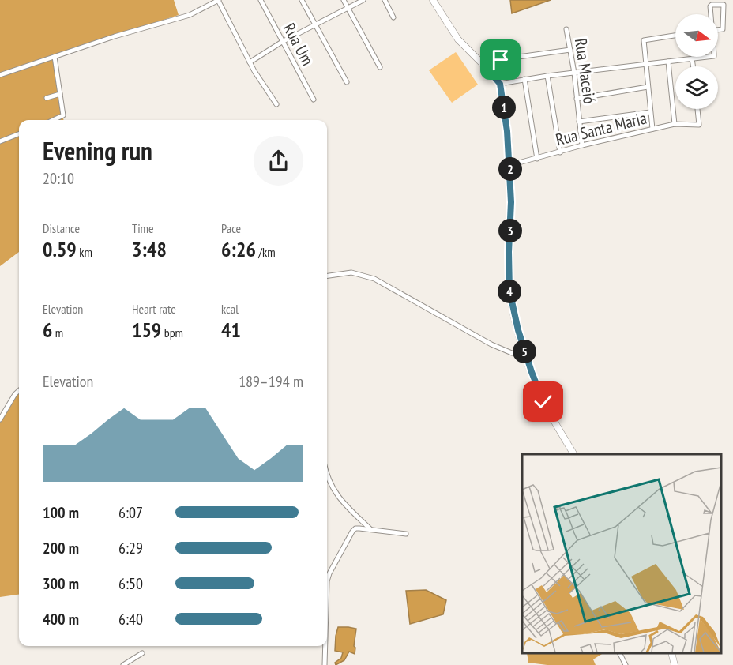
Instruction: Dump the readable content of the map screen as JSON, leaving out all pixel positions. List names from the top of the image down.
{
  "streets": {
    "street": ["Rua Um", "Rua Maceió", "Rua Santa Maria"]
  },
  "crossings": [
    ["Rua Maceió", "Rua Santa Maria"]
  ],
  "north": "right",
  "page": {
    "pins": [
      "1",
      "2",
      "3",
      "4",
      "5"
    ],
    "heading": ["Evening run", "20:10"],
    "stats": [
      ["Distance", "0.59 km"],
      ["Time", "3:48"],
      ["Pace", "6:26 /km"],
      ["Elevation", "6 m"],
      ["Heart rate", "159 bpm"],
      ["kcal", "41"]
    ],
    "chart": ["Elevation", "189–194 m"],
    "list": [
      {
        "name": "100 m",
        "note": "6:07"
      },
      {
        "name": "200 m",
        "note": "6:29"
      },
      {
        "name": "300 m",
        "note": "6:50"
      },
      {
        "name": "400 m",
        "note": "6:40"
      }
    ]
  }
}
